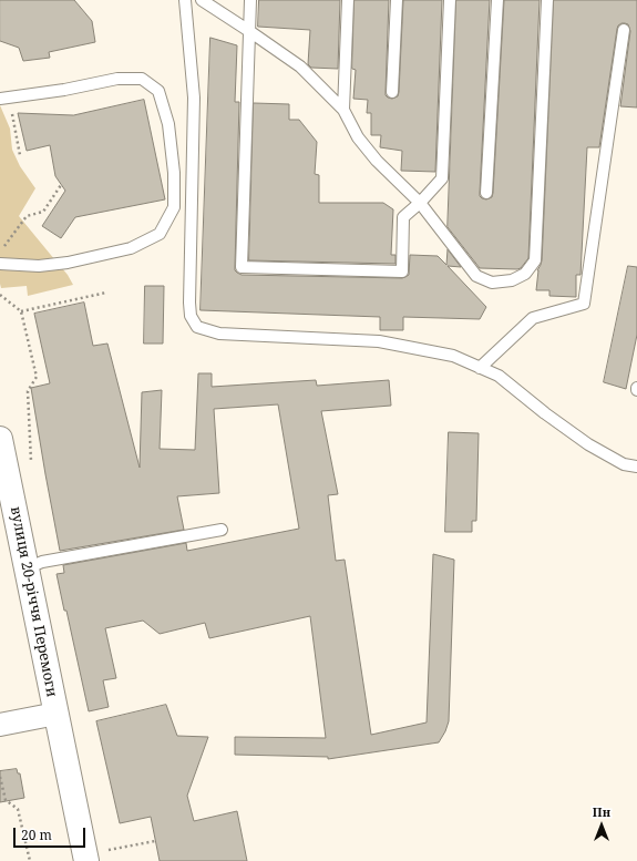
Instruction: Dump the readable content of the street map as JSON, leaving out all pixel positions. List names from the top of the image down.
{
  "streets": {
    "street": ["вулиця 20-річчя Перемоги"]
  },
  "scale_bar": "20 m",
  "north": "top"
}
